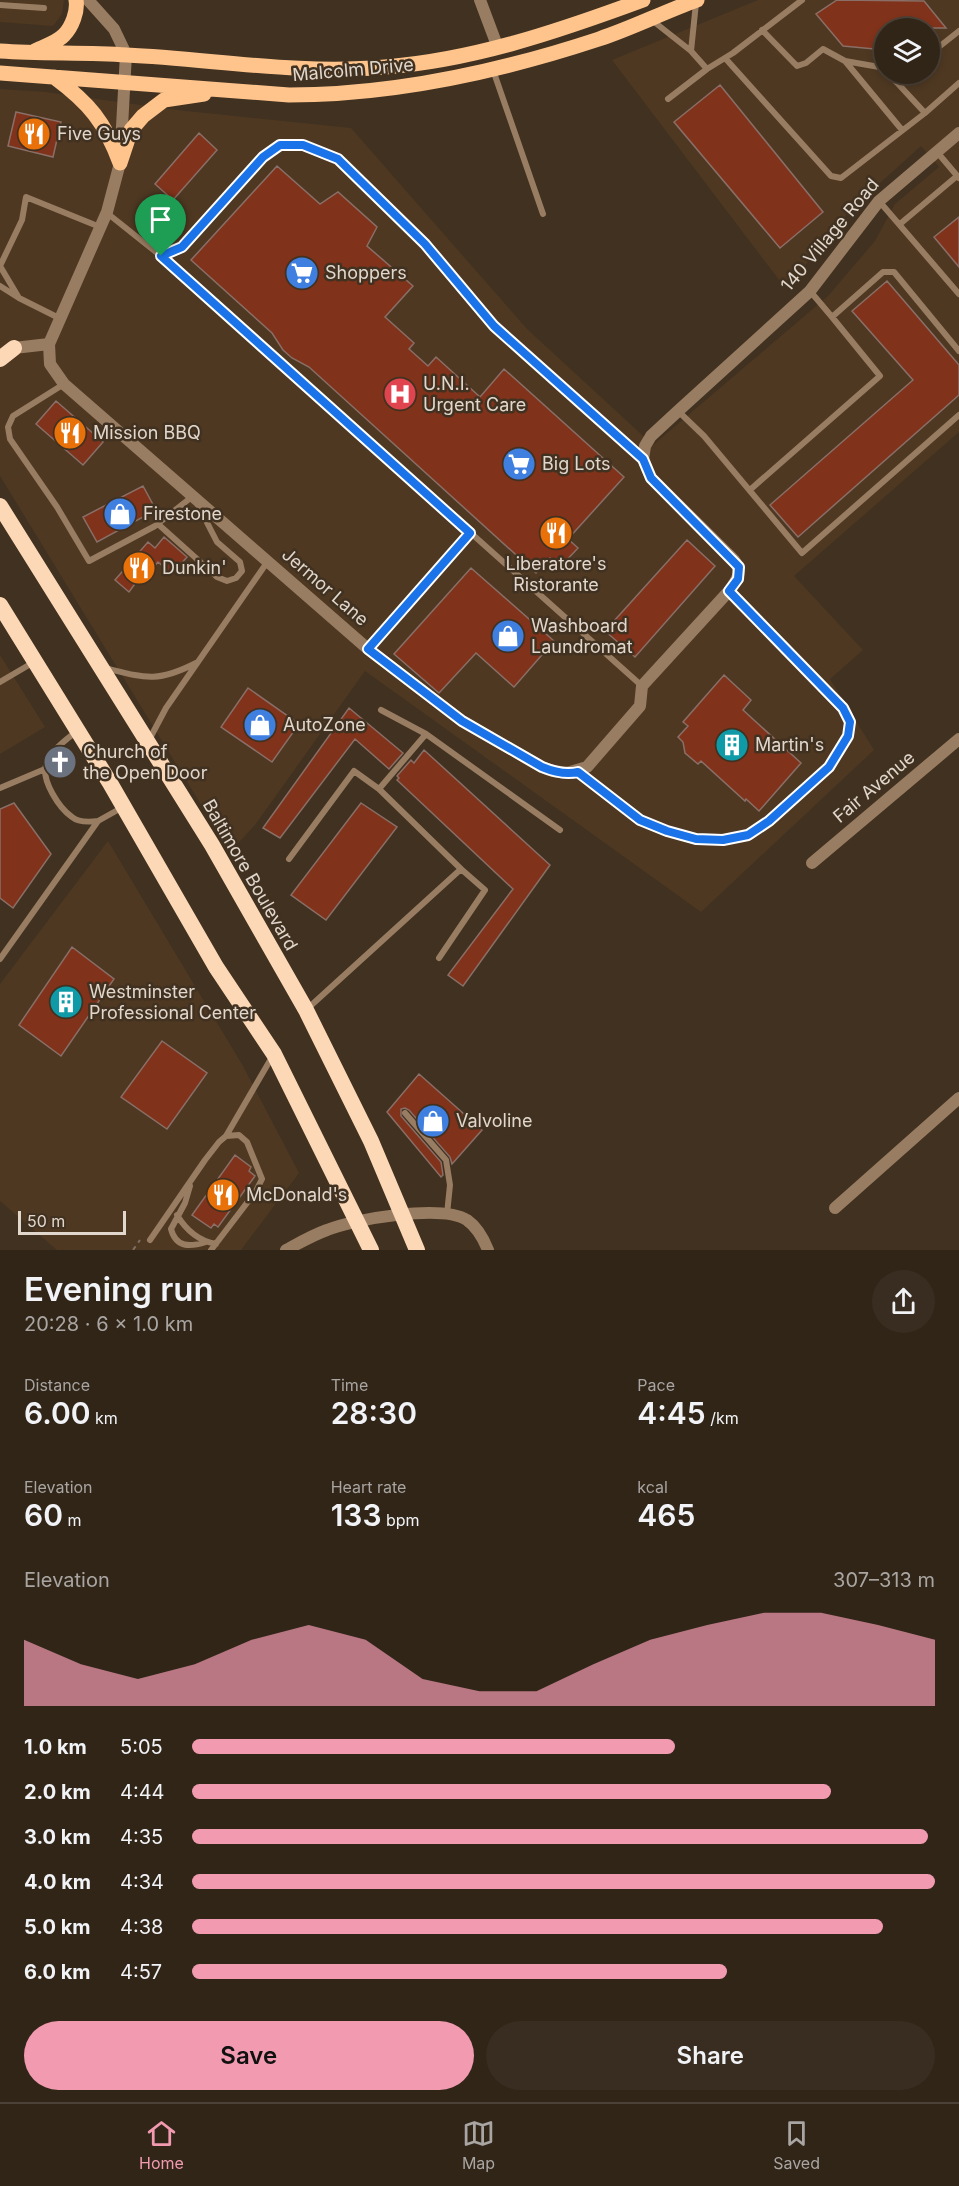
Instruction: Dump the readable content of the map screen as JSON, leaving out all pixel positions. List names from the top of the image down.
{
  "streets": {
    "highway": ["Baltimore Boulevard"],
    "main road": ["Malcolm Drive"],
    "street": ["140 Village Road", "Jermor Lane", "Fair Avenue"]
  },
  "places": {
    "restaurant": [
      "Five Guys",
      "Mission BBQ",
      "Liberatore's Ristorante",
      "Dunkin'",
      "McDonald's"
    ],
    "supermarket": ["Shoppers", "Big Lots"],
    "hospital": ["U.N.I. Urgent Care"],
    "shop": [
      "Firestone",
      "Washboard Laundromat",
      "AutoZone",
      "Valvoline"
    ],
    "building": ["Martin's", "Westminster Professional Center"],
    "church": ["Church of the Open Door"]
  },
  "scale_bar": "50 m",
  "page": {
    "scale": "50 m",
    "heading": ["Evening run", "20:28 · 6 × 1.0 km"],
    "stats": [
      ["Distance", "6.00 km"],
      ["Time", "28:30"],
      ["Pace", "4:45 /km"],
      ["Elevation", "60 m"],
      ["Heart rate", "133 bpm"],
      ["kcal", "465"]
    ],
    "chart": ["Elevation", "307–313 m"],
    "list": [
      {
        "name": "1.0 km",
        "note": "5:05"
      },
      {
        "name": "2.0 km",
        "note": "4:44"
      },
      {
        "name": "3.0 km",
        "note": "4:35"
      },
      {
        "name": "4.0 km",
        "note": "4:34"
      },
      {
        "name": "5.0 km",
        "note": "4:38"
      },
      {
        "name": "6.0 km",
        "note": "4:57"
      }
    ],
    "buttons": ["Save", "Share"],
    "tabs": ["Home", "Map", "Saved"]
  }
}
